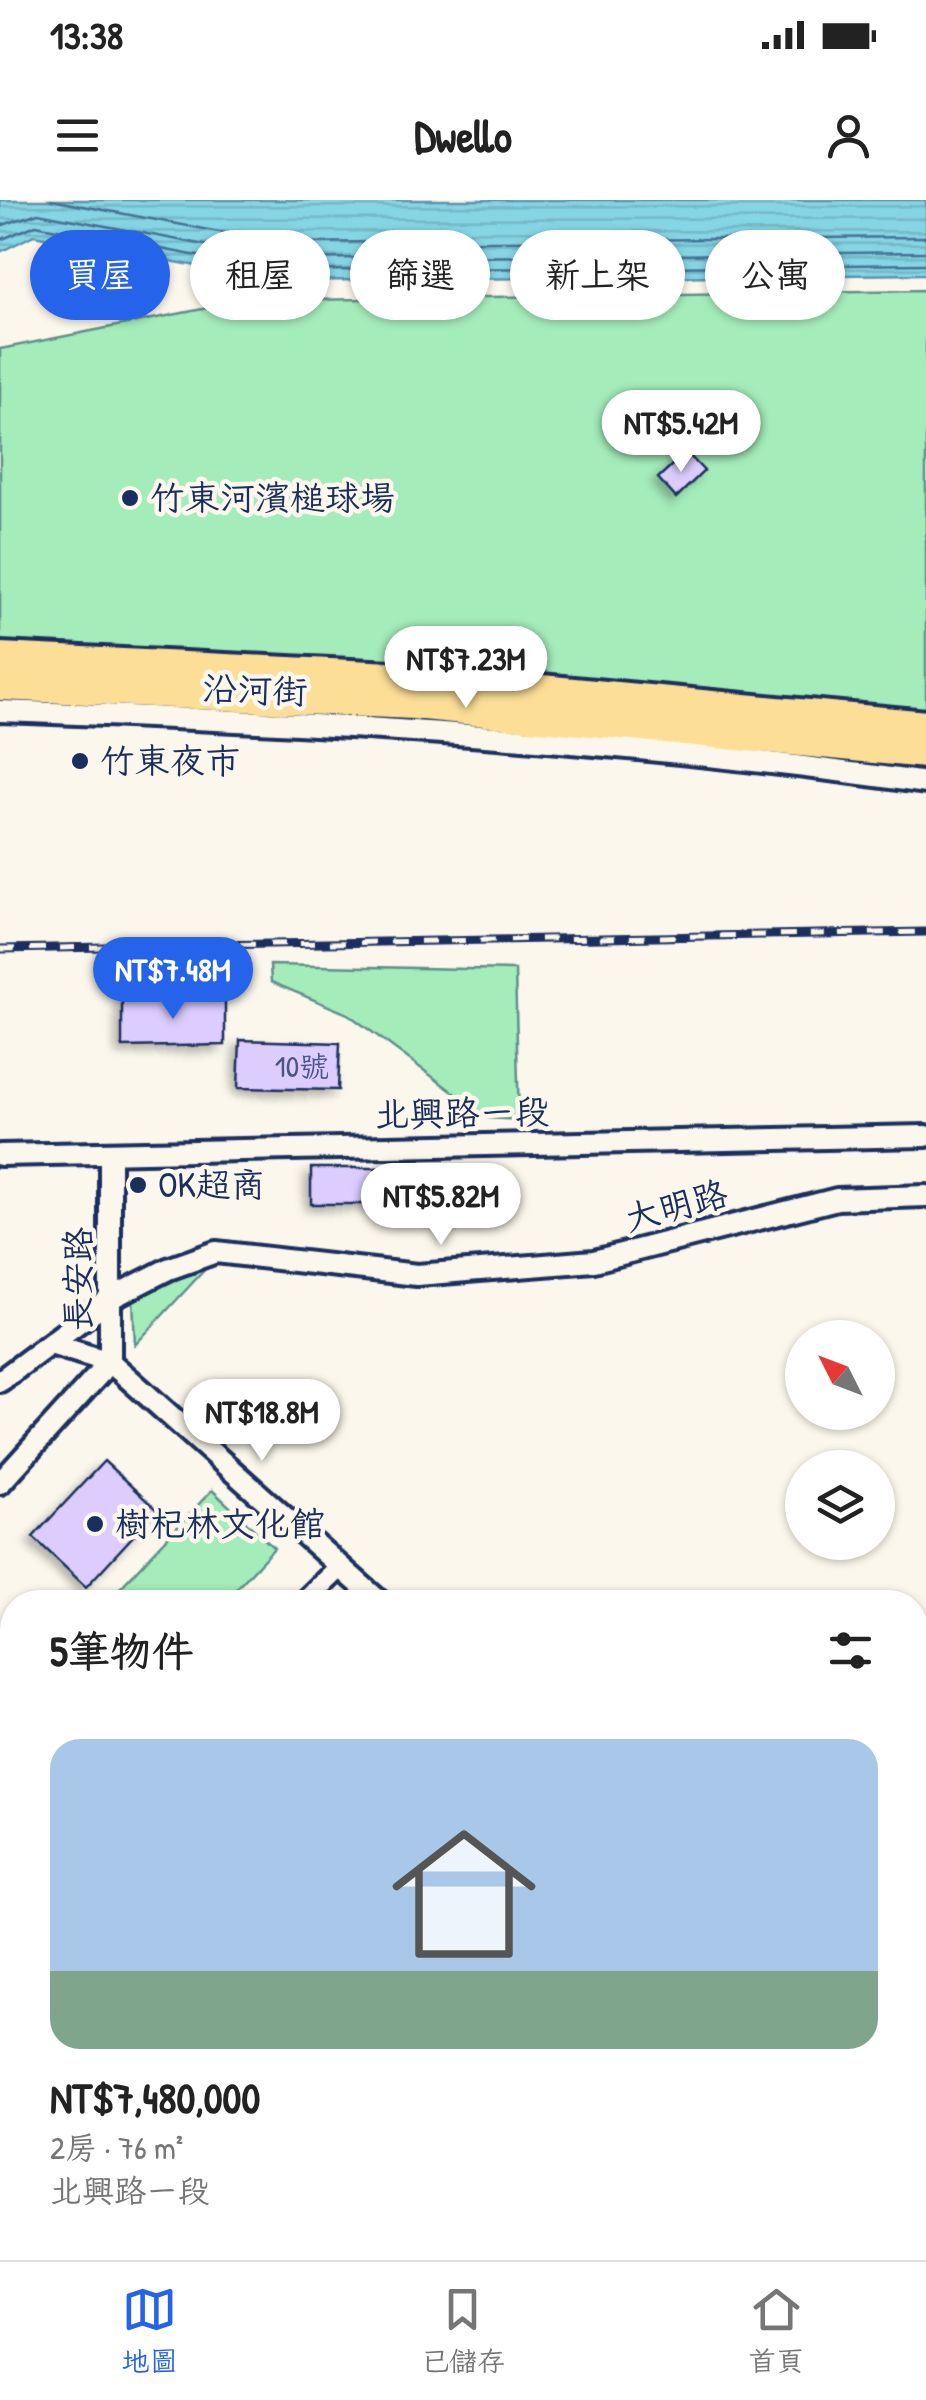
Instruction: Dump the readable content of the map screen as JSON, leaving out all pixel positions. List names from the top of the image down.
{
  "streets": {
    "street": [
      "沿河街",
      "北興路ㄧ段",
      "大明路",
      "長安路"
    ]
  },
  "crossings": [
    ["北興路ㄧ段", "長安路"],
    ["大明路", "長安路"]
  ],
  "places": [
    "竹東河濱槌球場",
    "竹東夜市",
    "OK超商",
    "樹杞林文化館"
  ],
  "house_numbers": ["10號"],
  "north": "top left",
  "page": {
    "status": "13:38",
    "header": "Dwello",
    "chip": [
      "買屋",
      "租屋",
      "篩選",
      "新上架",
      "公寓"
    ],
    "price": [
      "NT$5.42M",
      "NT$7.23M",
      "NT$7.48M",
      "NT$5.82M",
      "NT$18.8M"
    ],
    "heading": "5筆物件",
    "list": [
      {
        "name": "NT$7,480,000",
        "note": "2房 · 76 m² · 北興路ㄧ段"
      }
    ],
    "tabs": ["地圖", "已儲存", "首頁"]
  }
}
